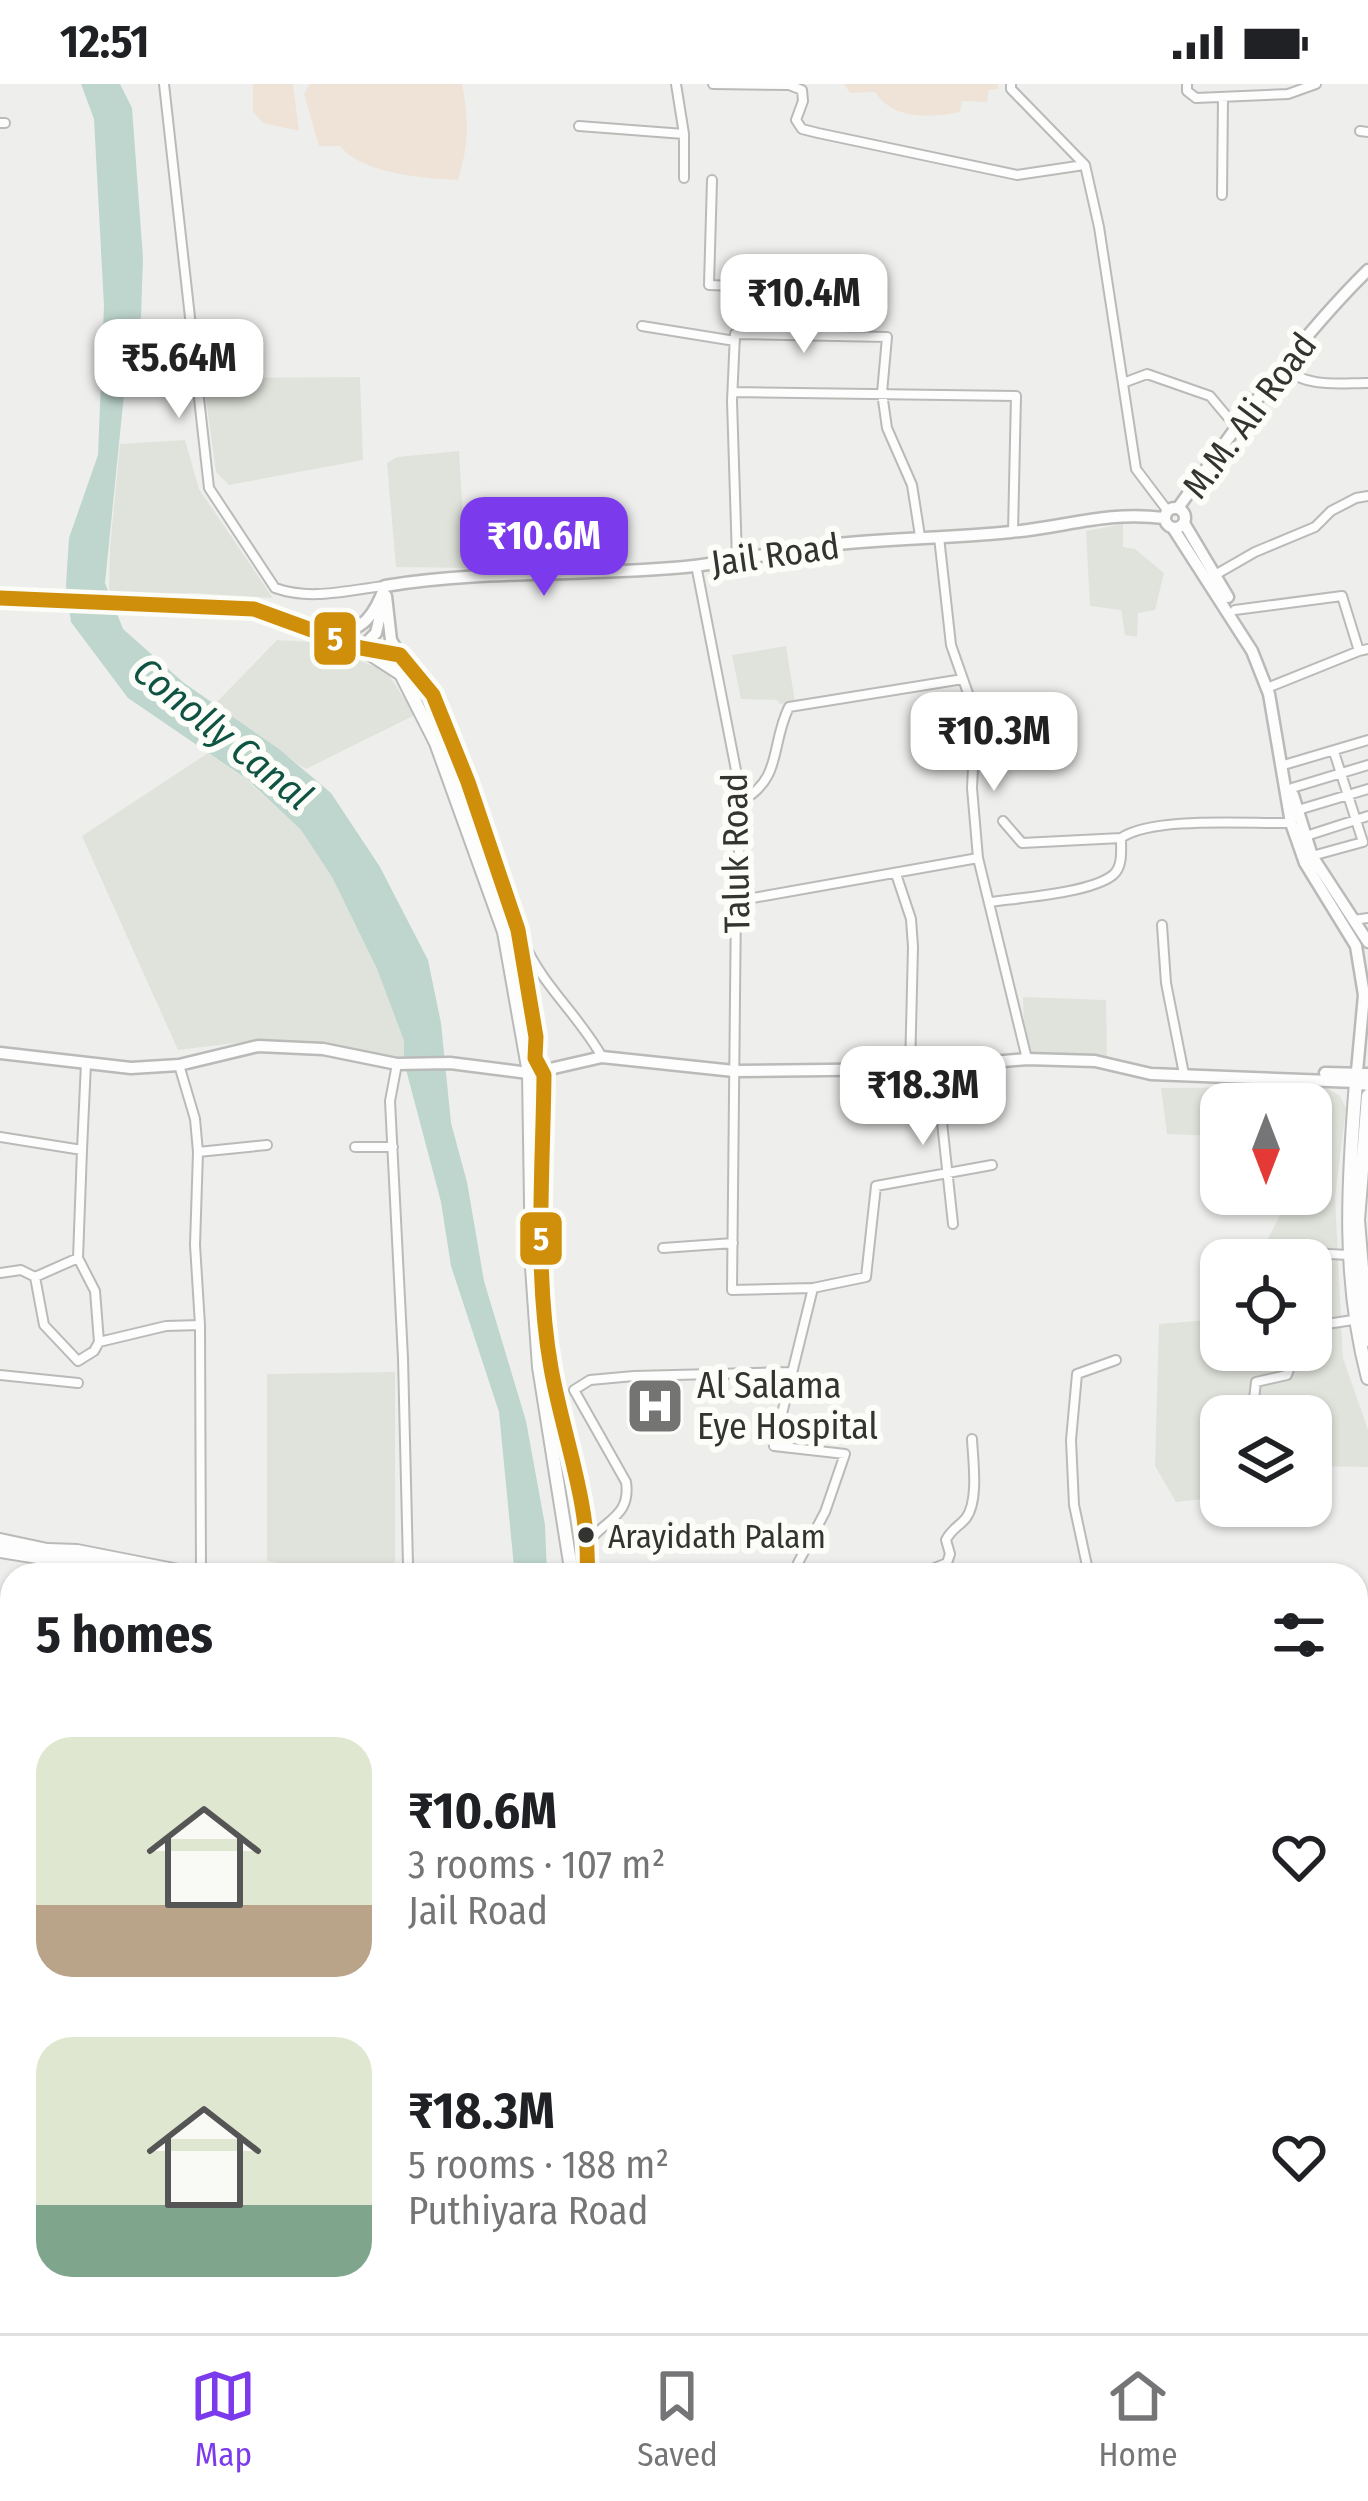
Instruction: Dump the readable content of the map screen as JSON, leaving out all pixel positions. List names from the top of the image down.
{
  "streets": {
    "main road": ["M.M. Ali Road", "Jail Road"],
    "street": ["Taluk Road"]
  },
  "crossings": [
    ["M.M. Ali Road", "Jail Road"],
    ["Jail Road", "Taluk Road"]
  ],
  "water": ["Conolly Canal"],
  "places": {
    "hospital": ["Al Salama Eye Hospital"],
    "other": ["Arayidath Palam"]
  },
  "lines": ["transit line 5"],
  "north": "bottom",
  "page": {
    "status": "12:51",
    "price": [
      "₹10.4M",
      "₹5.64M",
      "₹10.6M",
      "₹10.3M",
      "₹18.3M"
    ],
    "heading": "5 homes",
    "list": [
      {
        "name": "₹10.6M",
        "note": "3 rooms · 107 m² · Jail Road"
      },
      {
        "name": "₹18.3M",
        "note": "5 rooms · 188 m² · Puthiyara Road"
      }
    ],
    "tabs": ["Map", "Saved", "Home"]
  }
}
